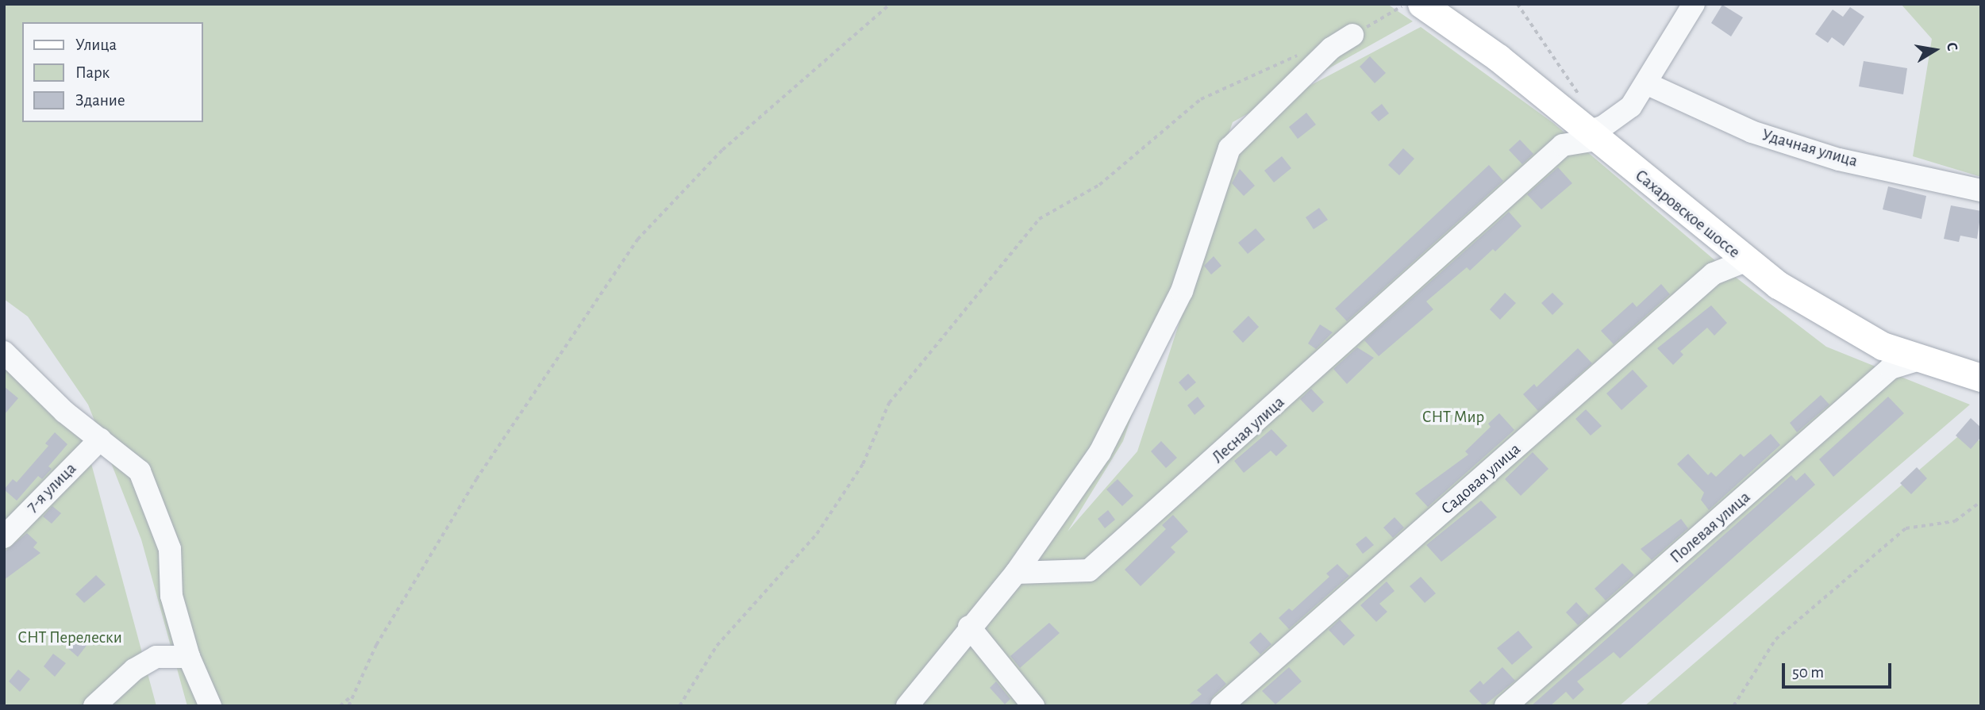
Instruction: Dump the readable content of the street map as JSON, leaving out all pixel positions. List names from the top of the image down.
{
  "streets": {
    "main road": ["Сахаровское шоссе"],
    "street": [
      "Удачная улица",
      "Лесная улица",
      "Садовая улица",
      "7-я улица",
      "Полевая улица"
    ]
  },
  "crossings": [
    ["Сахаровское шоссе", "Лесная улица"],
    ["Сахаровское шоссе", "Садовая улица"],
    ["Сахаровское шоссе", "Полевая улица"]
  ],
  "parks": ["СНТ Мир", "СНТ Перелески"],
  "legend": ["Улица", "Парк", "Здание"],
  "scale_bar": "50 m",
  "north": "right"
}
